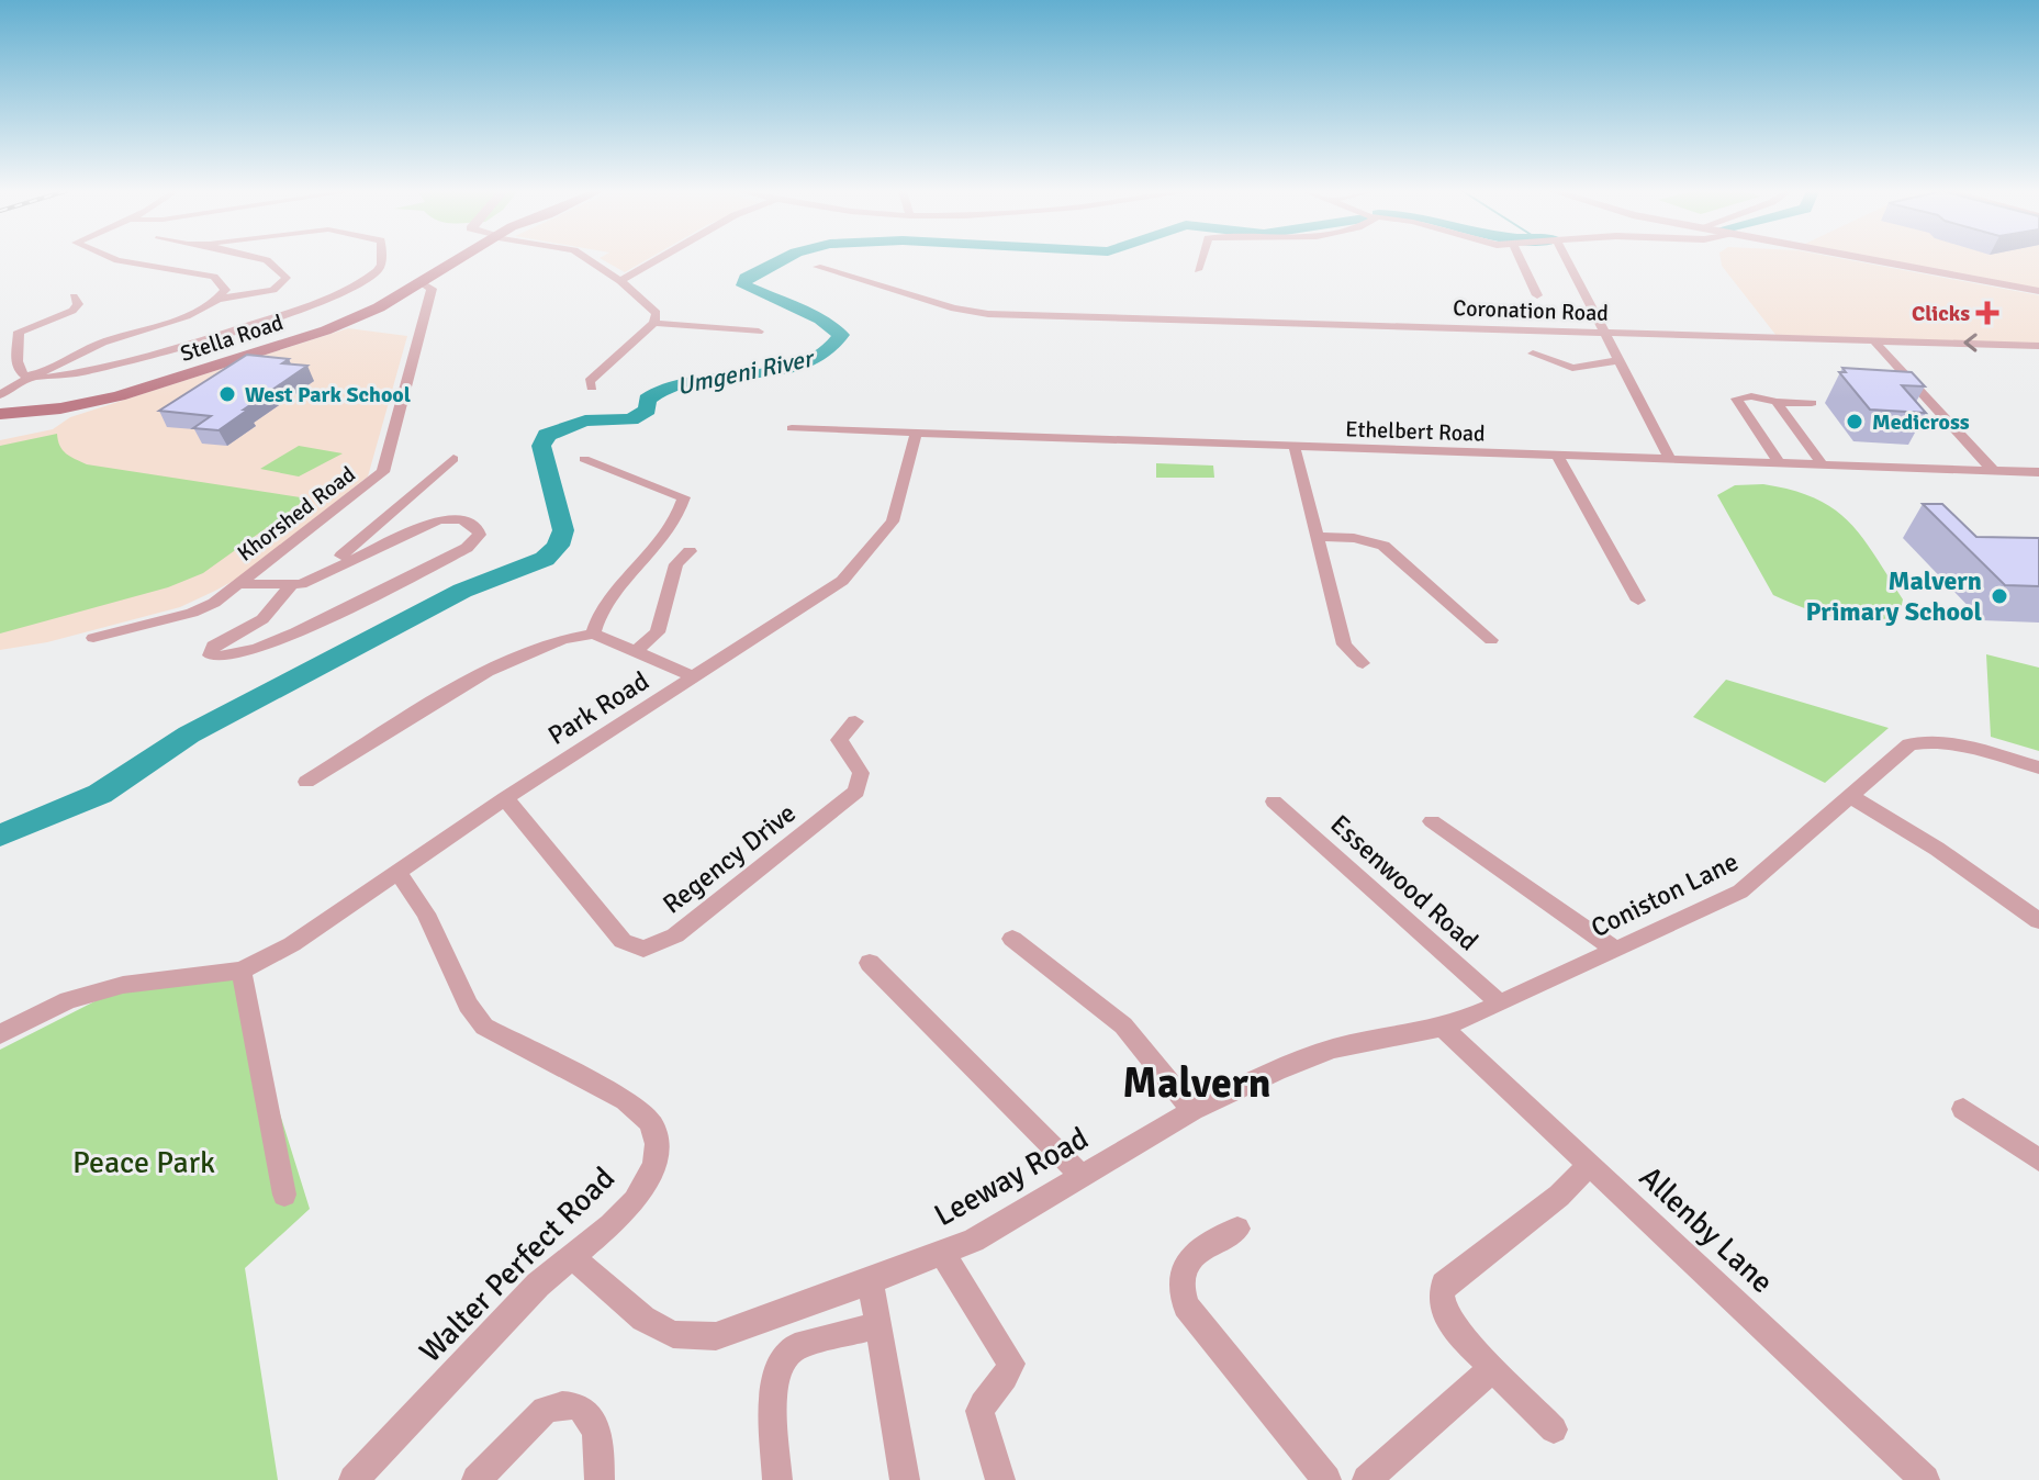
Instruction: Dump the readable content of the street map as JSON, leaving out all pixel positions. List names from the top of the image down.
{
  "streets": {
    "main road": ["Stella Road"],
    "street": [
      "Coronation Road",
      "Ethelbert Road",
      "Khorshed Road",
      "Park Road",
      "Regency Drive",
      "Essenwood Road",
      "Coniston Lane",
      "Leeway Road",
      "Allenby Lane",
      "Walter Perfect Road"
    ]
  },
  "crossings": [
    ["Stella Road", "Khorshed Road"],
    ["Ethelbert Road", "Park Road"],
    ["Park Road", "Regency Drive"],
    ["Park Road", "Walter Perfect Road"],
    ["Essenwood Road", "Coniston Lane"],
    ["Coniston Lane", "Leeway Road"],
    ["Coniston Lane", "Allenby Lane"],
    ["Leeway Road", "Allenby Lane"],
    ["Leeway Road", "Walter Perfect Road"]
  ],
  "districts": ["Malvern"],
  "water": ["Umgeni River"],
  "parks": ["Peace Park"],
  "places": {
    "health": ["Clicks"],
    "other": ["West Park School", "Medicross", "Malvern Primary School"]
  }
}
